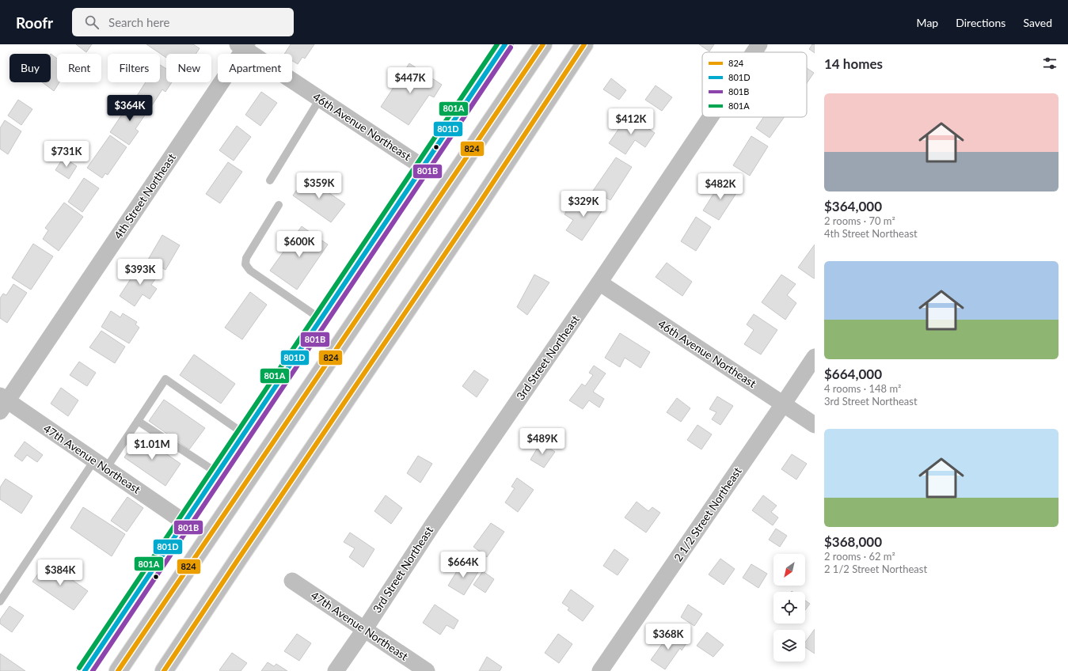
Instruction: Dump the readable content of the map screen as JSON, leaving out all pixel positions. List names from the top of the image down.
{
  "streets": {
    "street": [
      "46th Avenue Northeast",
      "4th Street Northeast",
      "3rd Street Northeast",
      "47th Avenue Northeast",
      "2 1/2 Street Northeast"
    ]
  },
  "crossings": [
    ["46th Avenue Northeast", "4th Street Northeast"],
    ["46th Avenue Northeast", "3rd Street Northeast"],
    ["46th Avenue Northeast", "2 1/2 Street Northeast"],
    ["4th Street Northeast", "47th Avenue Northeast"],
    ["3rd Street Northeast", "47th Avenue Northeast"]
  ],
  "lines": [
    "transit line 824",
    "transit line 801D",
    "transit line 801A",
    "transit line 801B"
  ],
  "legend": [
    "824",
    "801D",
    "801B",
    "801A"
  ],
  "north": "bottom left",
  "page": {
    "header": "Roofr",
    "search": "Search here",
    "nav": ["Map", "Directions", "Saved"],
    "heading": "14 homes",
    "chip": [
      "Buy",
      "Rent",
      "Filters",
      "New",
      "Apartment"
    ],
    "price": [
      "$447K",
      "$364K",
      "$412K",
      "$731K",
      "$359K",
      "$482K",
      "$329K",
      "$600K",
      "$393K",
      "$489K",
      "$1.01M",
      "$664K",
      "$384K",
      "$368K"
    ],
    "list": [
      {
        "name": "$364,000",
        "note": "2 rooms · 70 m² · 4th Street Northeast"
      },
      {
        "name": "$664,000",
        "note": "4 rooms · 148 m² · 3rd Street Northeast"
      },
      {
        "name": "$368,000",
        "note": "2 rooms · 62 m² · 2 1/2 Street Northeast"
      }
    ]
  }
}
